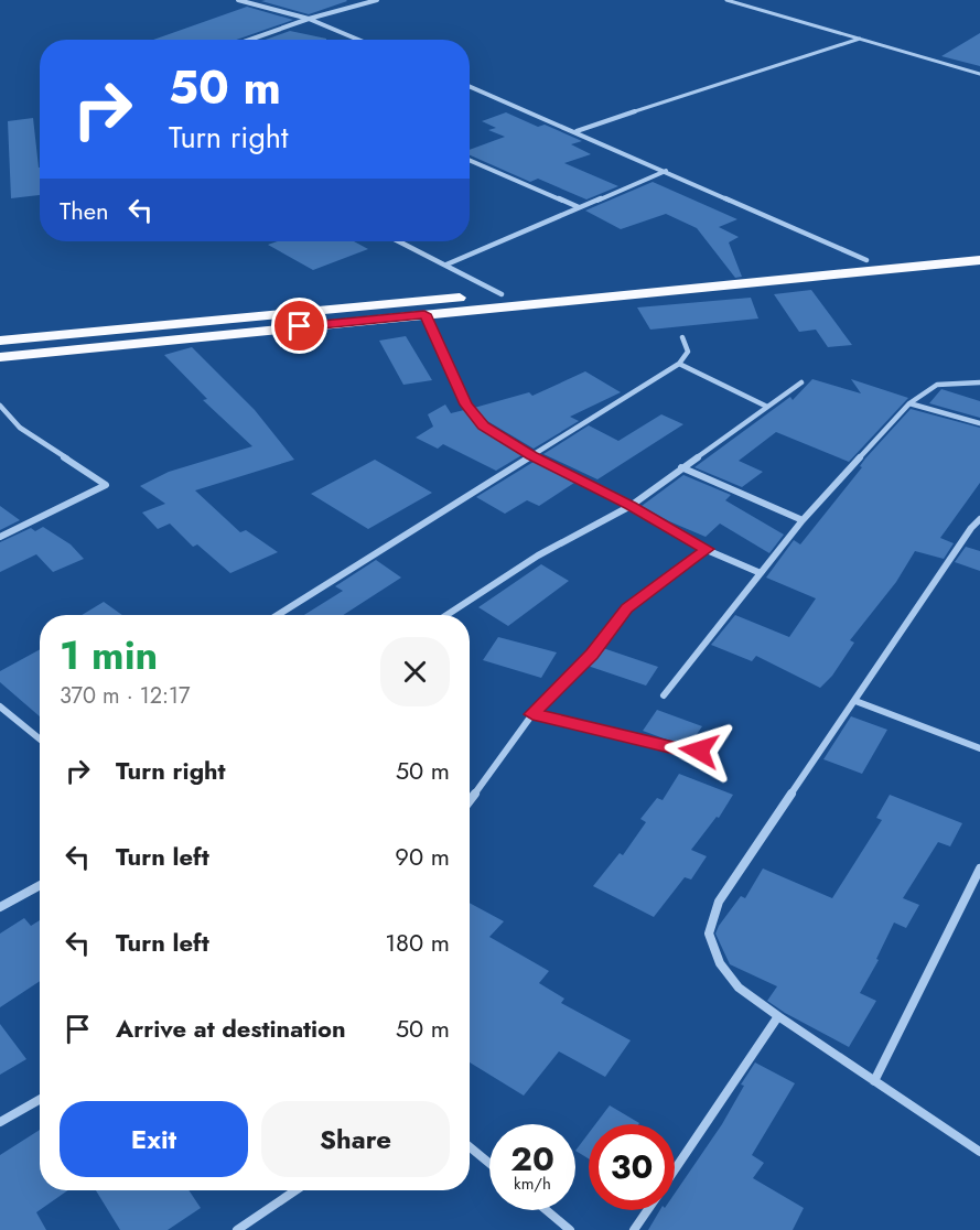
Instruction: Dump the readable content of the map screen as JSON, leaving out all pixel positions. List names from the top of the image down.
{
  "page": {
    "turn": ["50 m", "Turn right"],
    "then": "Then",
    "heading": ["1 min", "370 m · 12:17"],
    "list": [
      {
        "name": "Turn right",
        "value": "50 m"
      },
      {
        "name": "Turn left",
        "value": "90 m"
      },
      {
        "name": "Turn left",
        "value": "180 m"
      },
      {
        "name": "Arrive at destination",
        "value": "50 m"
      }
    ],
    "buttons": ["Exit", "Share"],
    "speed": "20 km/h",
    "limit": "30"
  }
}
